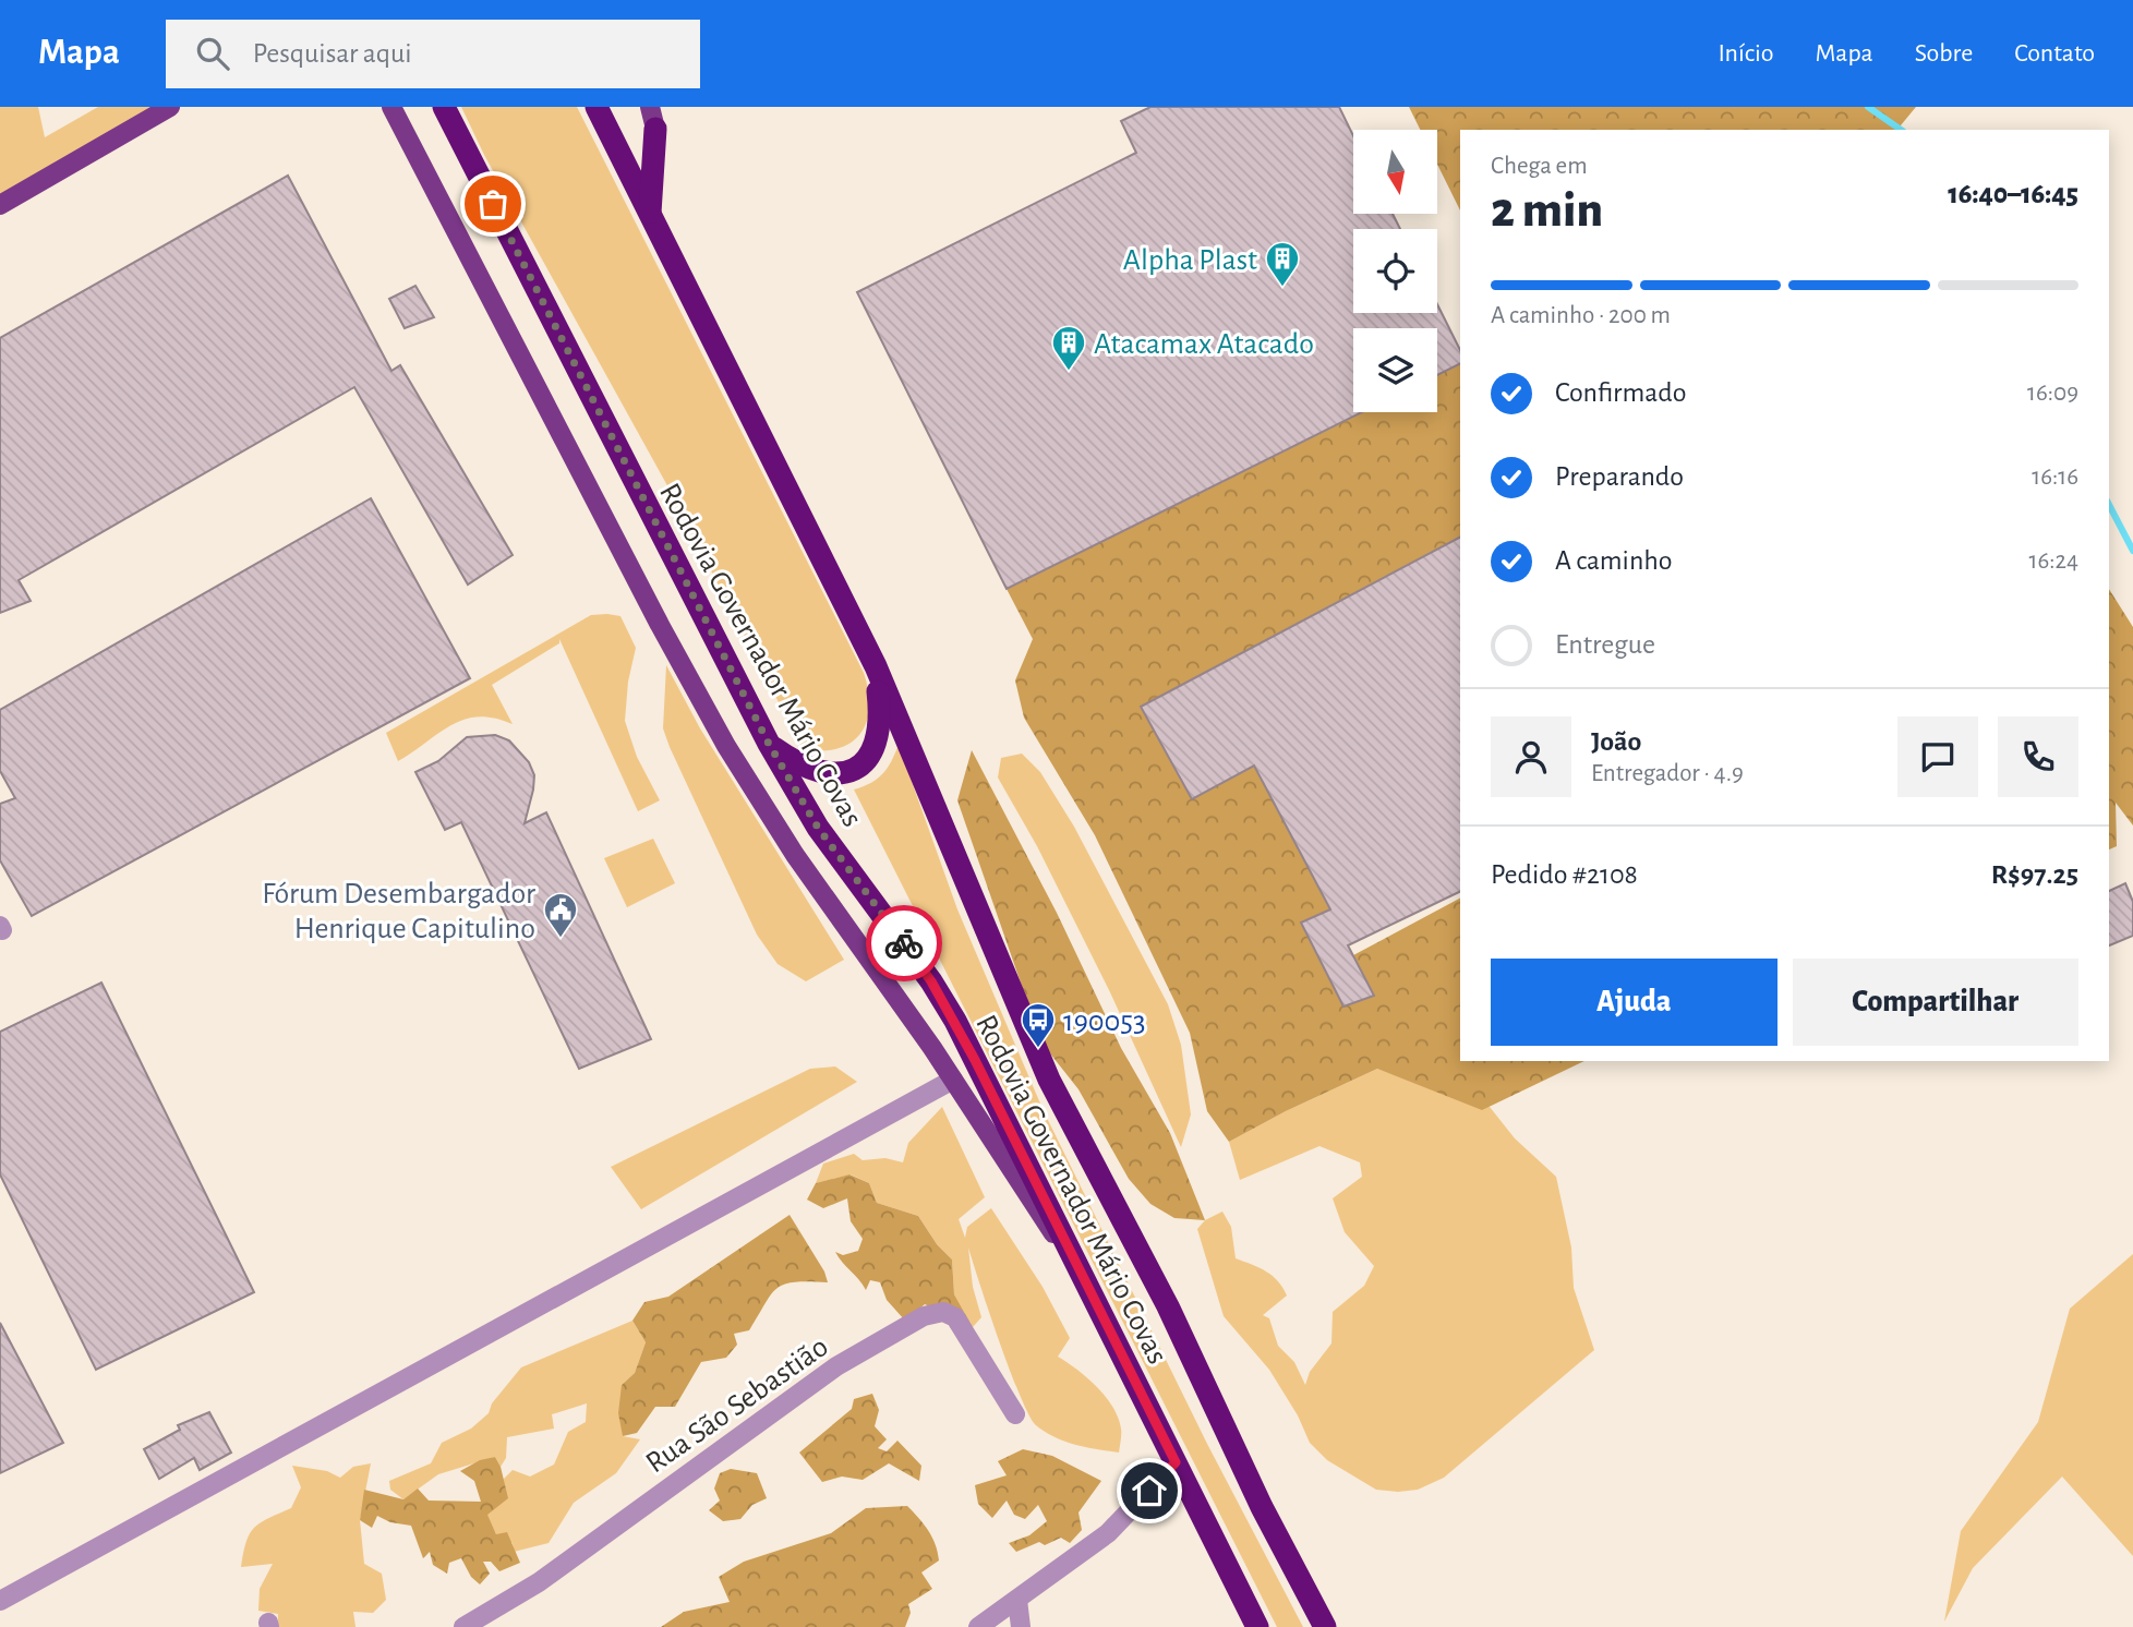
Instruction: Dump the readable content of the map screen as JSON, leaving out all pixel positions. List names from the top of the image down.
{
  "streets": {
    "highway": ["Rodovia Governador Mário Covas"],
    "street": ["Rua São Sebastião"]
  },
  "places": {
    "building": ["Alpha Plast", "Atacamax Atacado"],
    "public building": ["Fórum Desembargador Henrique Capitulino"],
    "bus stop": ["190053"]
  },
  "north": "bottom",
  "page": {
    "header": "Mapa",
    "search": "Pesquisar aqui",
    "nav": [
      "Início",
      "Mapa",
      "Sobre",
      "Contato"
    ],
    "heading": ["2 min", "Chega em", "16:40–16:45"],
    "panel": [
      "João",
      "Entregador · 4.9",
      "Pedido #2108",
      "R$97.25"
    ],
    "bar": "A caminho · 200 m",
    "list": [
      ["Confirmado", "16:09"],
      ["Preparando", "16:16"],
      ["A caminho", "16:24"],
      "Entregue"
    ],
    "buttons": ["Ajuda", "Compartilhar"]
  }
}
